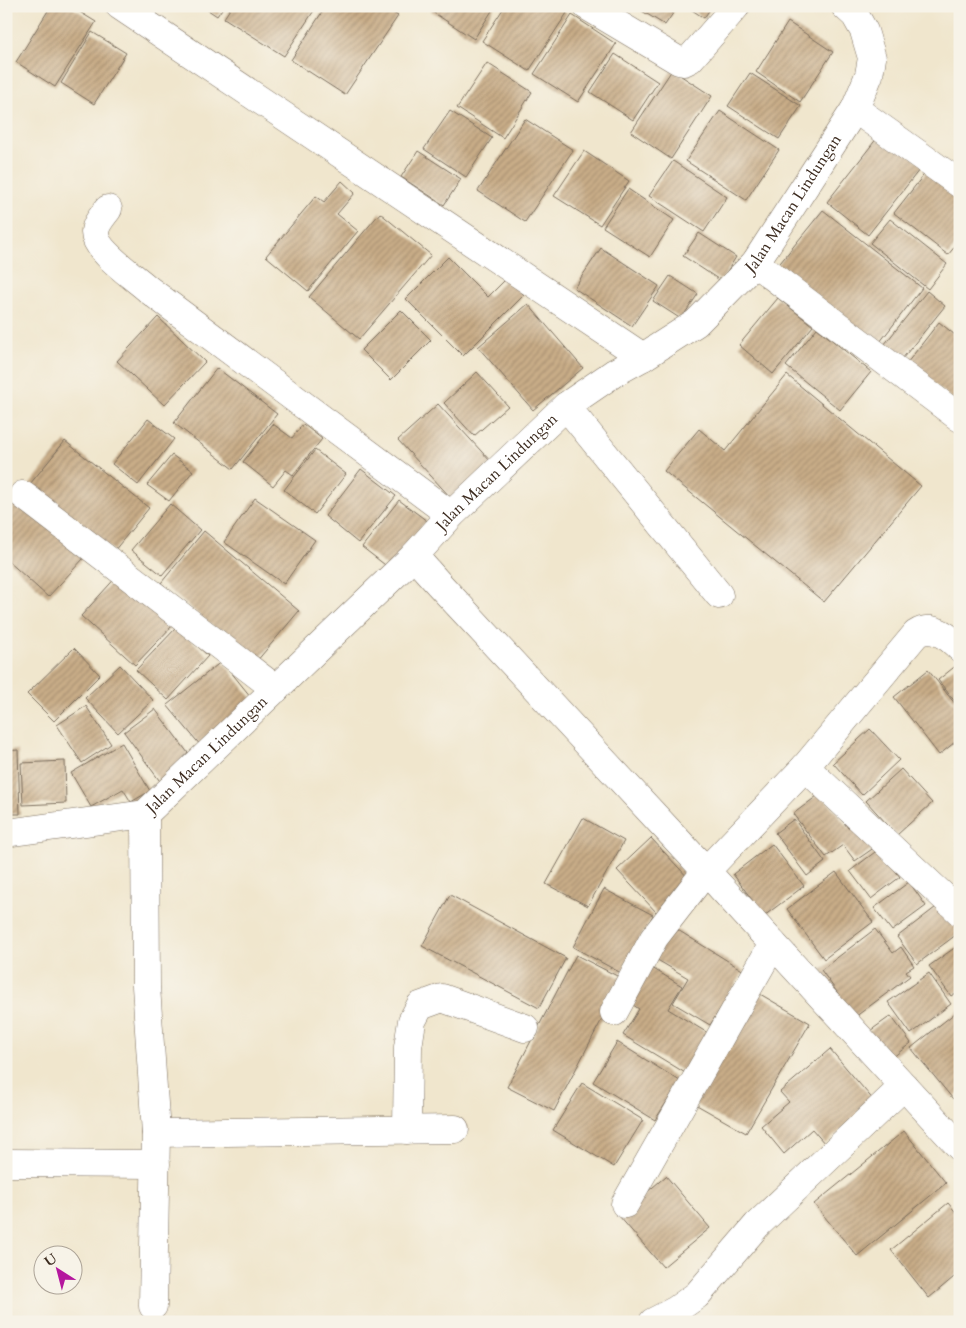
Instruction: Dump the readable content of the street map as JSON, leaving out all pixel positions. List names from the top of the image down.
{
  "streets": {
    "street": ["Jalan Macan Lindungan"]
  },
  "north": "top left"
}
